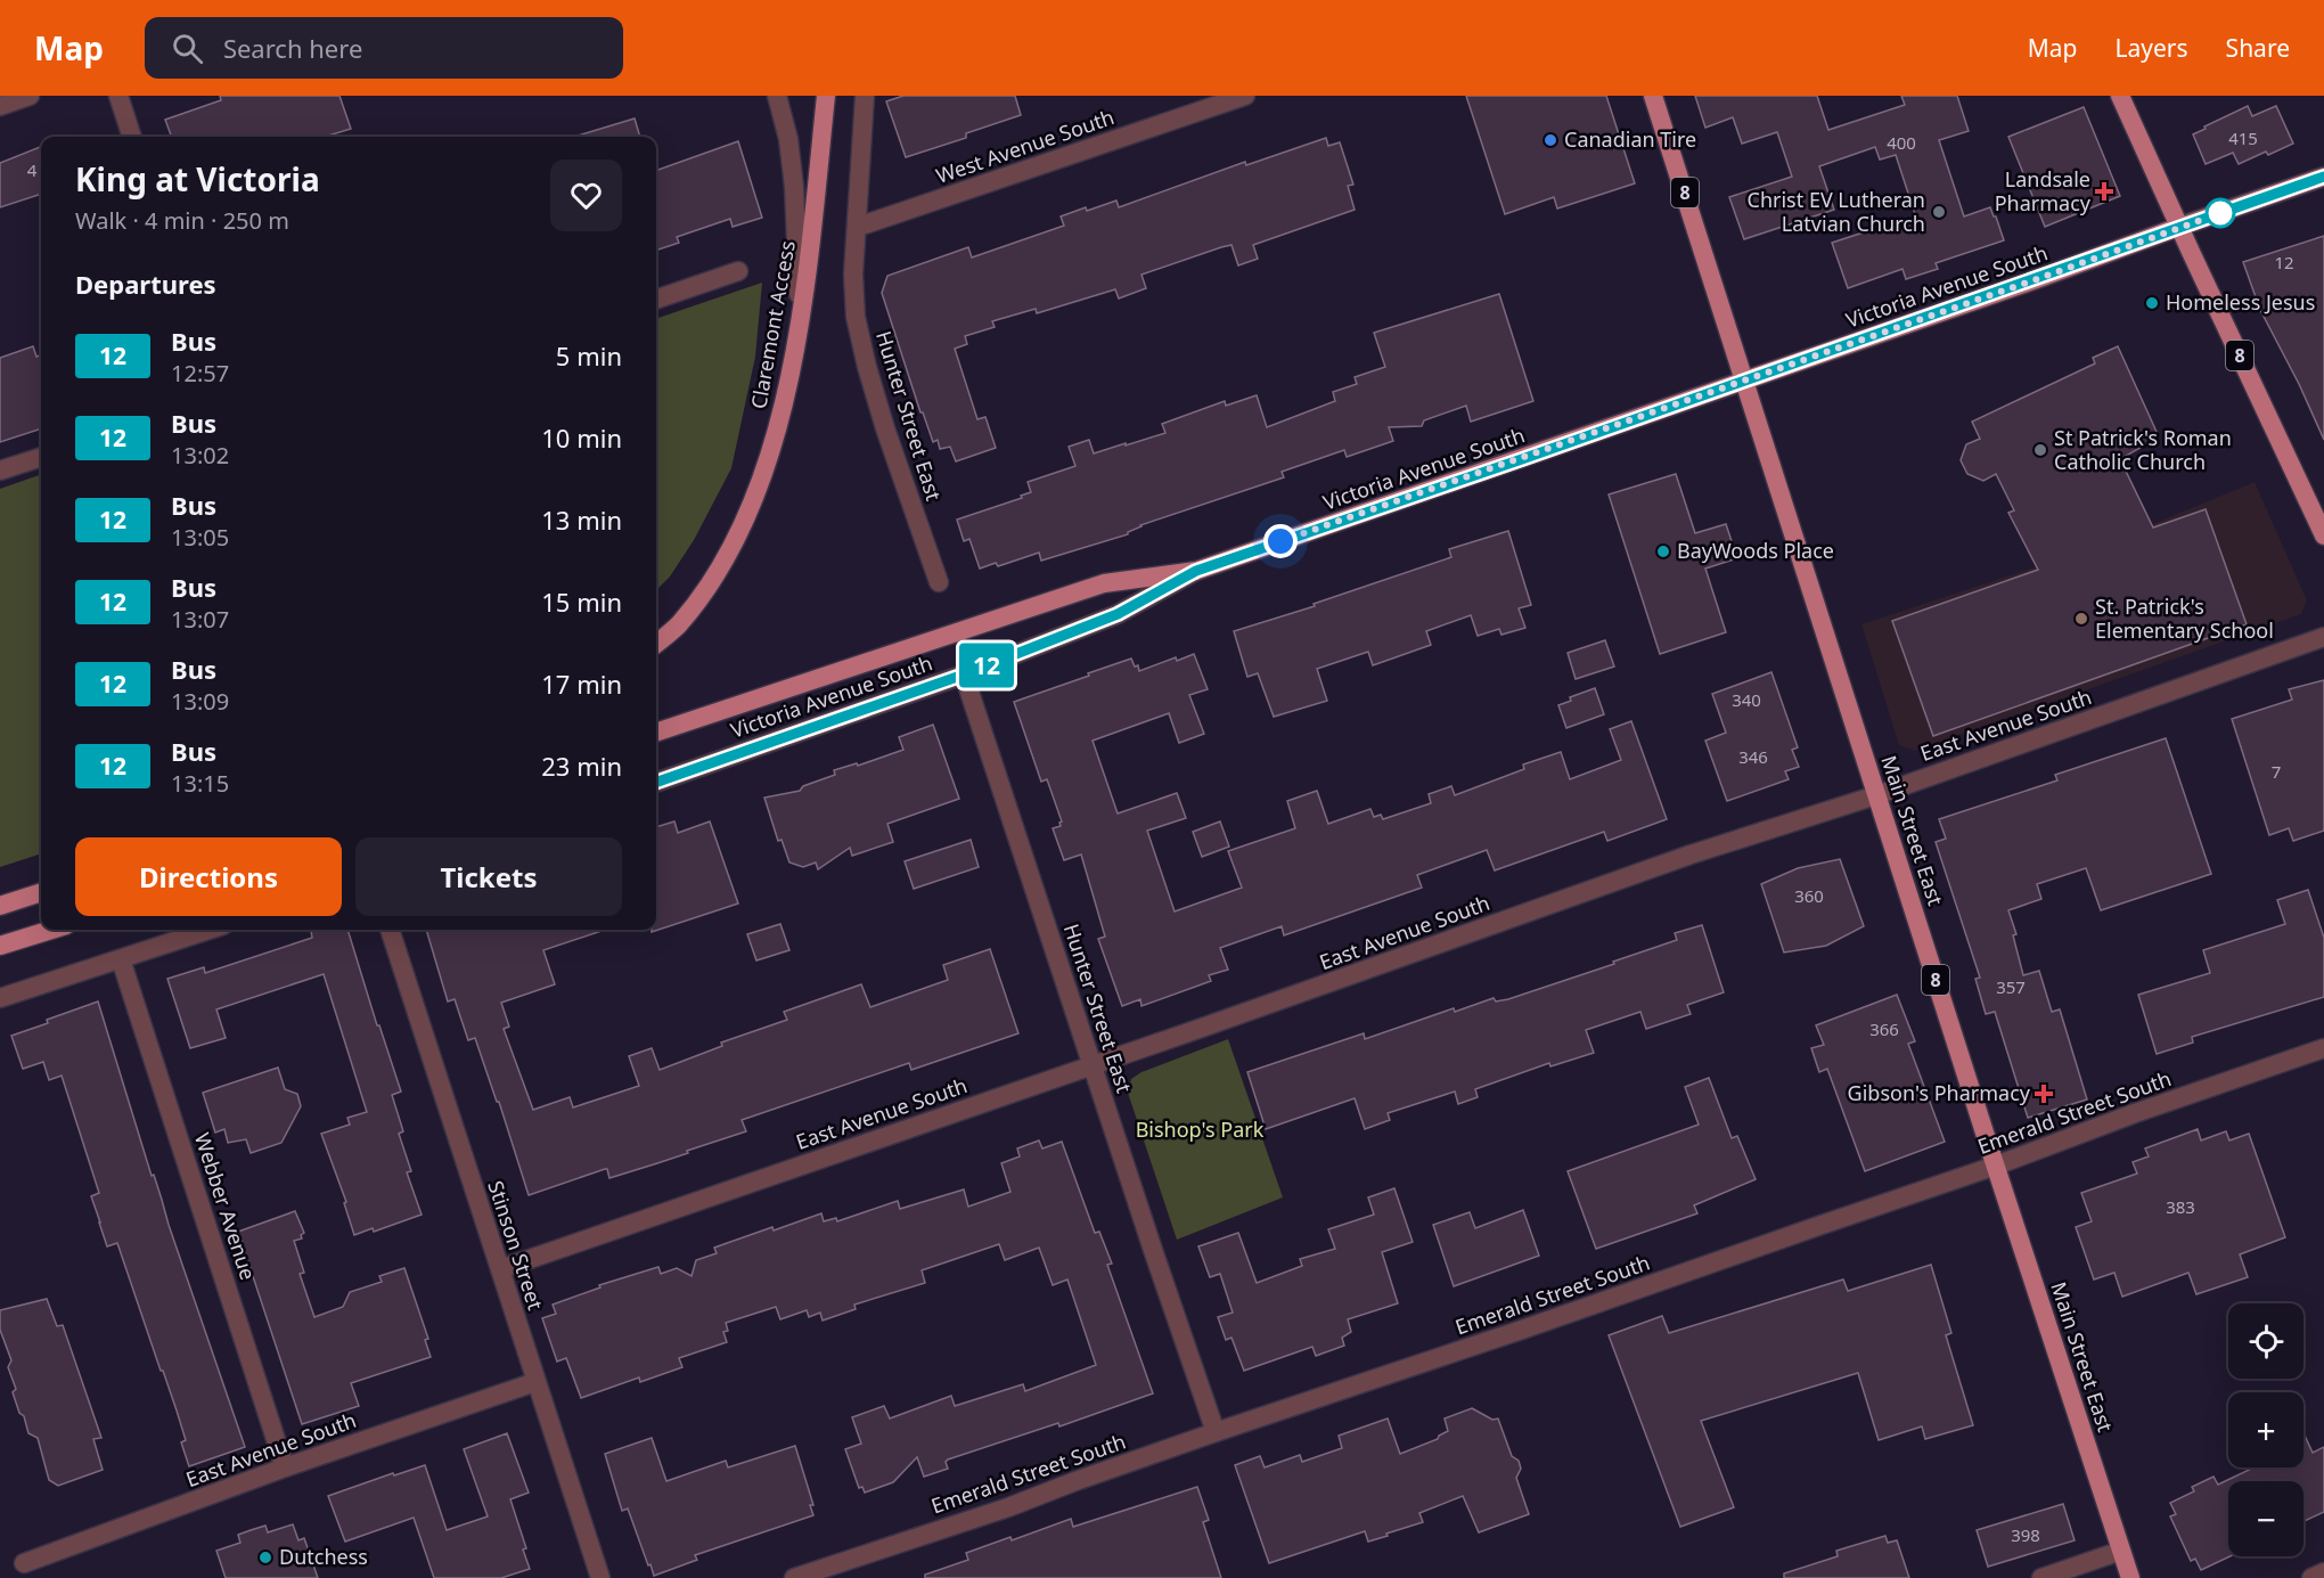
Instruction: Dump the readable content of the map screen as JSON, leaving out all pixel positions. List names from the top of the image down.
{
  "streets": {
    "main road": [
      "8",
      "Victoria Avenue South",
      "Claremont Access",
      "Main Street East"
    ],
    "street": [
      "West Avenue South",
      "Hunter Street East",
      "East Avenue South",
      "Emerald Street South",
      "Webber Avenue",
      "Stinson Street"
    ]
  },
  "crossings": [
    ["West Avenue South", "Hunter Street East"],
    ["8", "Victoria Avenue South"],
    ["Victoria Avenue South", "Hunter Street East"],
    ["Victoria Avenue South", "Main Street East"],
    ["Hunter Street East", "East Avenue South"],
    ["Hunter Street East", "Emerald Street South"],
    ["East Avenue South", "Main Street East"],
    ["East Avenue South", "Webber Avenue"],
    ["East Avenue South", "Stinson Street"],
    ["Main Street East", "Emerald Street South"]
  ],
  "parks": ["Bishop's Park"],
  "places": {
    "other": [
      "Canadian Tire",
      "Christ EV Lutheran Latvian Church",
      "Homeless Jesus",
      "St Patrick's Roman Catholic Church",
      "BayWoods Place",
      "St. Patrick's Elementary School",
      "Dutchess"
    ],
    "health": ["Landsale Pharmacy", "Gibson's Pharmacy"]
  },
  "lines": ["bus line 12"],
  "house_numbers": [
    "415",
    "400",
    "4",
    "12",
    "340",
    "346",
    "7",
    "360",
    "357",
    "366",
    "383",
    "398"
  ],
  "page": {
    "header": "Map",
    "search": "Search here",
    "nav": ["Map", "Layers", "Share"],
    "on_map": "12",
    "heading": [
      ["King at Victoria", "Walk · 4 min · 250 m"],
      "Departures"
    ],
    "list": [
      {
        "mark": "12",
        "name": "Bus",
        "note": "12:57",
        "value": "5 min"
      },
      {
        "mark": "12",
        "name": "Bus",
        "note": "13:02",
        "value": "10 min"
      },
      {
        "mark": "12",
        "name": "Bus",
        "note": "13:05",
        "value": "13 min"
      },
      {
        "mark": "12",
        "name": "Bus",
        "note": "13:07",
        "value": "15 min"
      },
      {
        "mark": "12",
        "name": "Bus",
        "note": "13:09",
        "value": "17 min"
      },
      {
        "mark": "12",
        "name": "Bus",
        "note": "13:15",
        "value": "23 min"
      }
    ],
    "buttons": ["Directions", "Tickets"],
    "map_buttons": ["+", "−"]
  }
}
